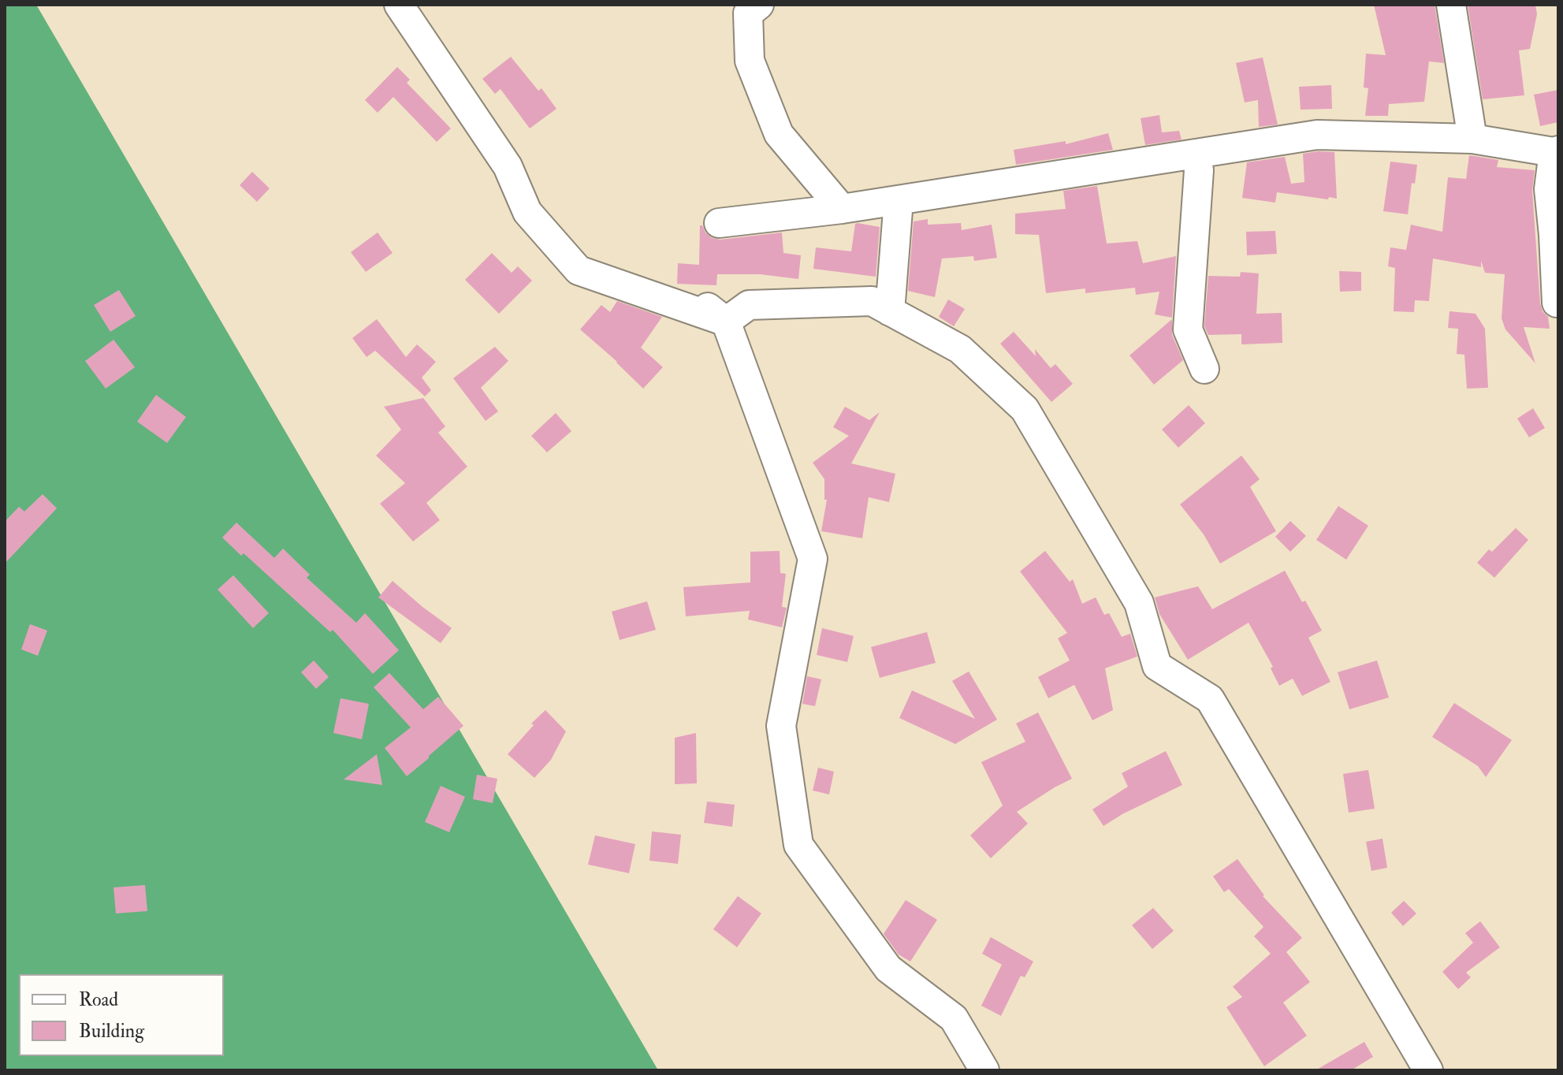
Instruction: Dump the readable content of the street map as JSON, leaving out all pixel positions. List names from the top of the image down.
{
  "legend": ["Road", "Building"]
}
